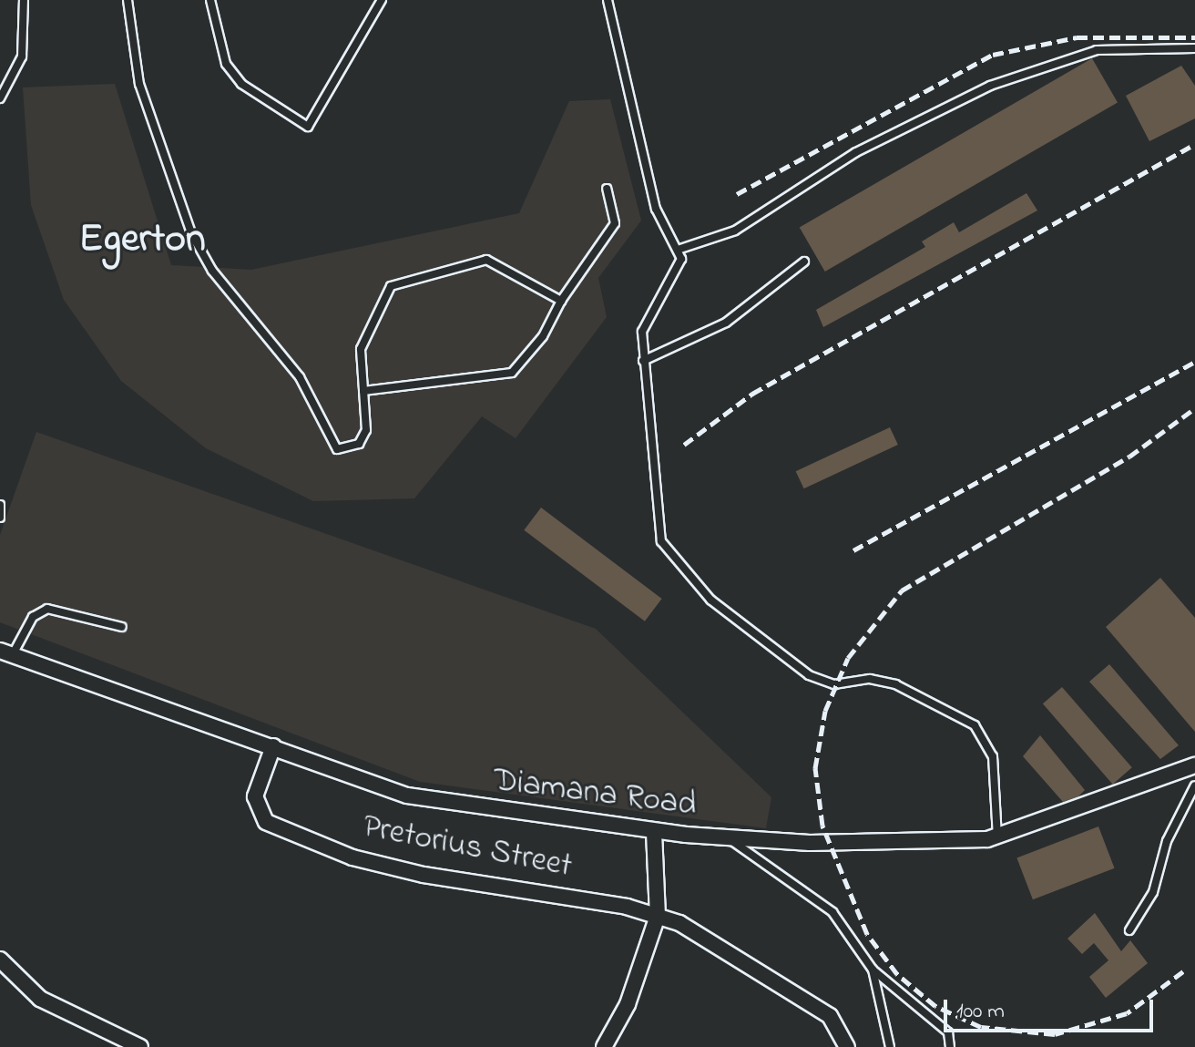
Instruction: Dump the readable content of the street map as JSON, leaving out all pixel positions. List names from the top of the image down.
{
  "streets": {
    "street": ["Diamana Road", "Pretorius Street"]
  },
  "crossings": [
    ["Diamana Road", "Pretorius Street"]
  ],
  "districts": ["Egerton"],
  "scale_bar": "100 m"
}
